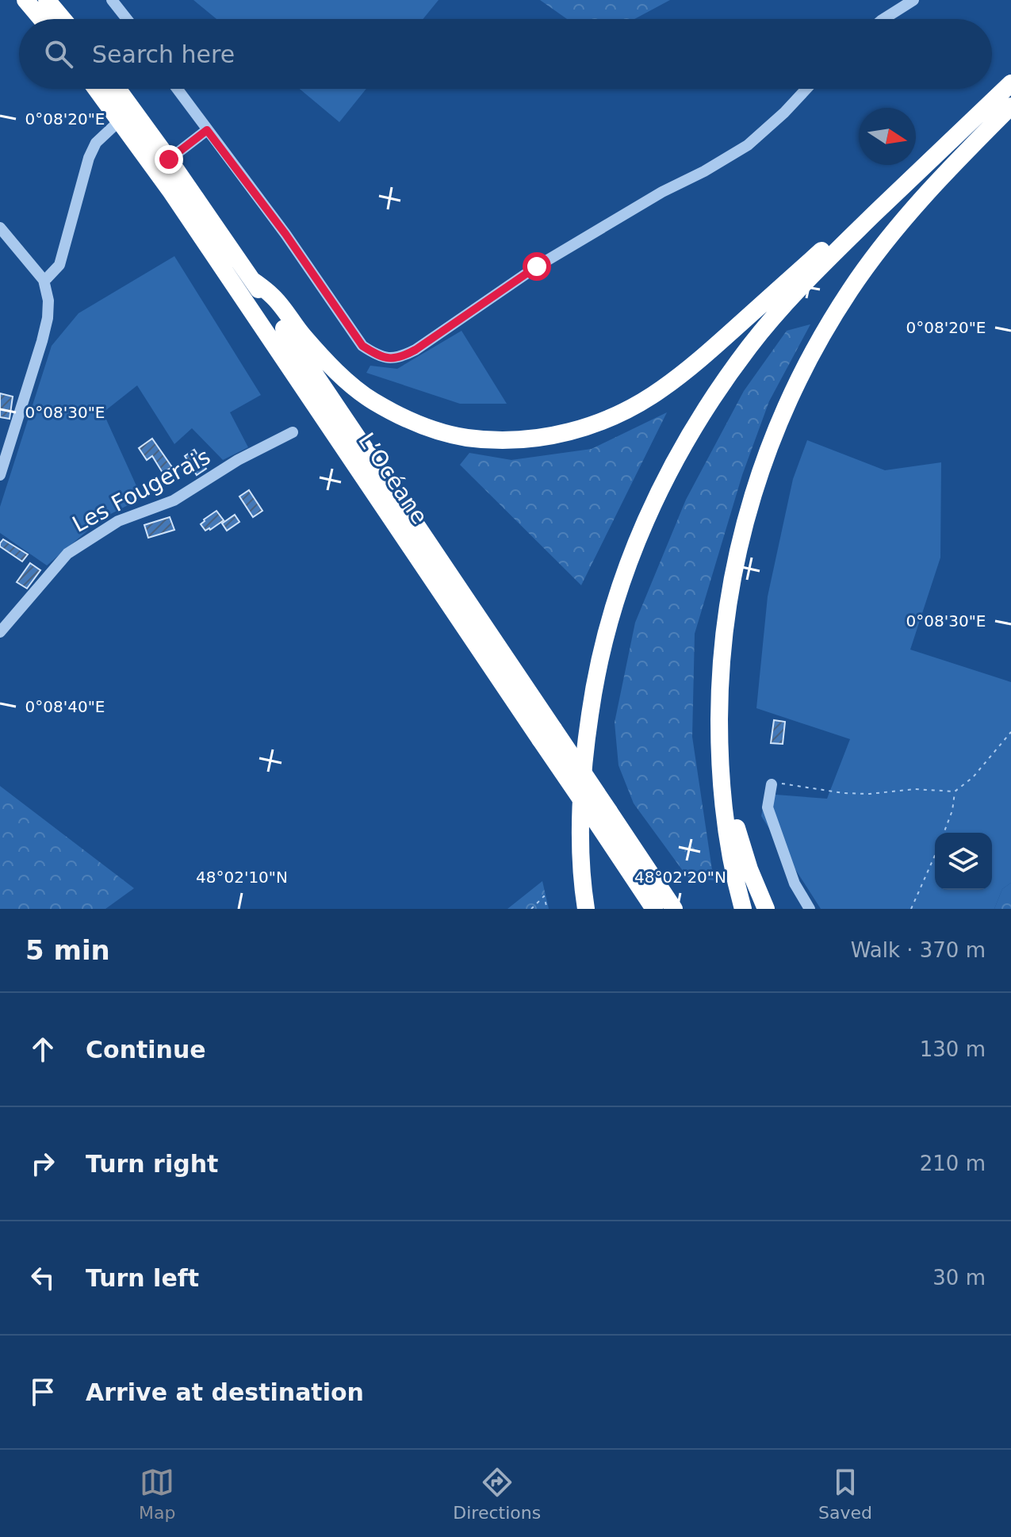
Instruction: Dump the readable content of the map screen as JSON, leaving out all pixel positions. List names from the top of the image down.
{
  "streets": {
    "highway": ["L’Océane"],
    "street": ["Les Fougerais"]
  },
  "north": "right",
  "page": {
    "search": "Search here",
    "heading": ["5 min", "Walk · 370 m"],
    "list": [
      ["Continue", "130 m"],
      ["Turn right", "210 m"],
      ["Turn left", "30 m"],
      "Arrive at destination"
    ],
    "nav": ["Map", "Directions", "Saved"]
  },
  "coordinates": [
    "0°08'20\"E",
    "0°08'30\"E",
    "0°08'40\"E",
    "48°02'10\"N",
    "48°02'20\"N"
  ]
}
